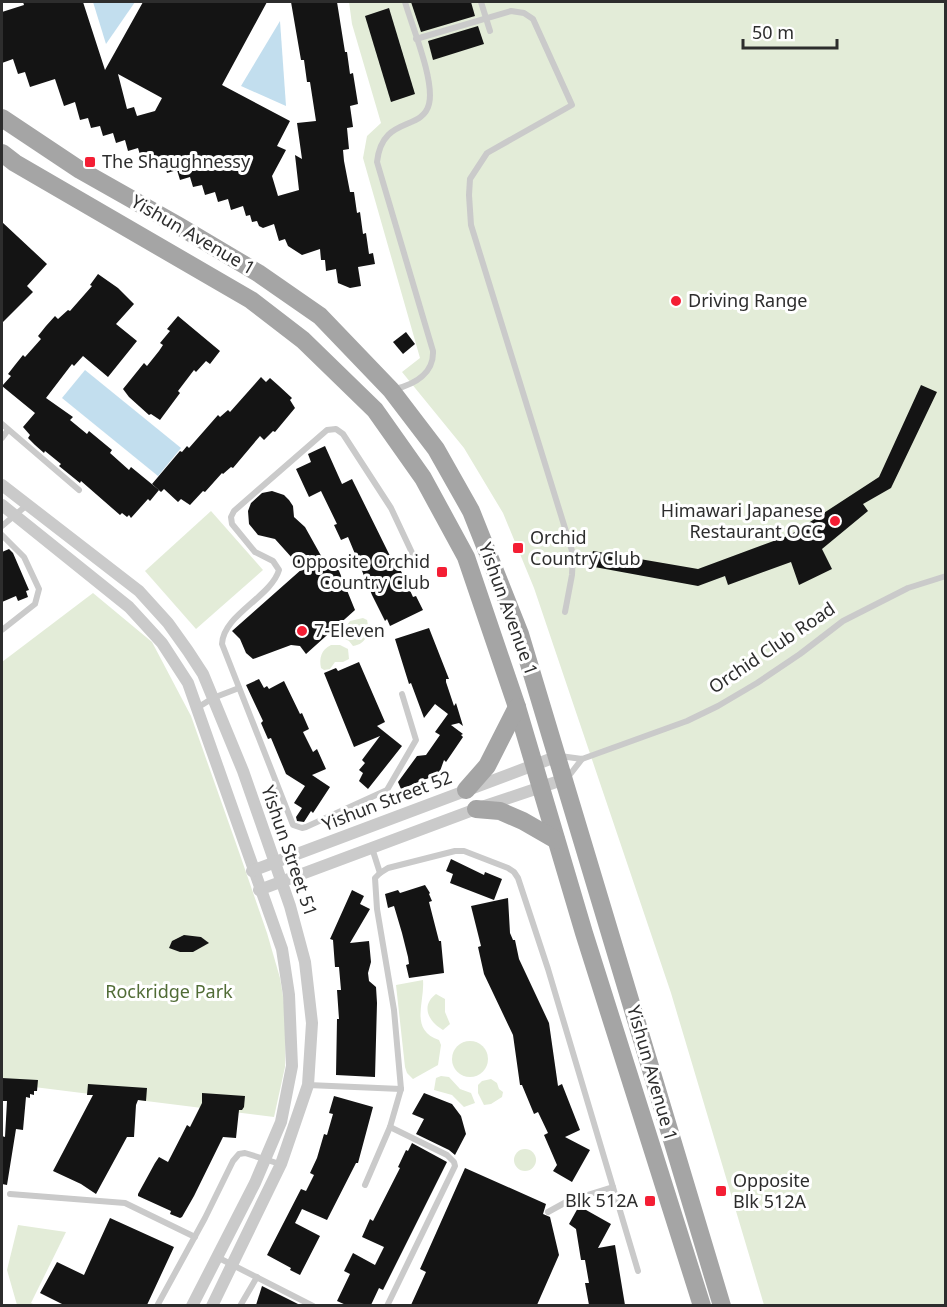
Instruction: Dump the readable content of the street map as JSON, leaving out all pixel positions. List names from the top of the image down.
{
  "streets": {
    "main road": ["Yishun Avenue 1"],
    "street": ["Orchid Club Road", "Yishun Street 52", "Yishun Street 51"]
  },
  "crossings": [
    ["Yishun Avenue 1", "Orchid Club Road"],
    ["Yishun Avenue 1", "Yishun Street 52"],
    ["Orchid Club Road", "Yishun Street 52"],
    ["Yishun Street 52", "Yishun Street 51"]
  ],
  "parks": ["Rockridge Park"],
  "places": {
    "transit": [
      "The Shaughnessy",
      "Orchid Country Club",
      "Opposite Orchid Country Club",
      "Opposite Blk 512A",
      "Blk 512A"
    ],
    "other": ["Driving Range", "Himawari Japanese Restaurant OCC", "7-Eleven"]
  },
  "scale_bar": "50 m"
}
